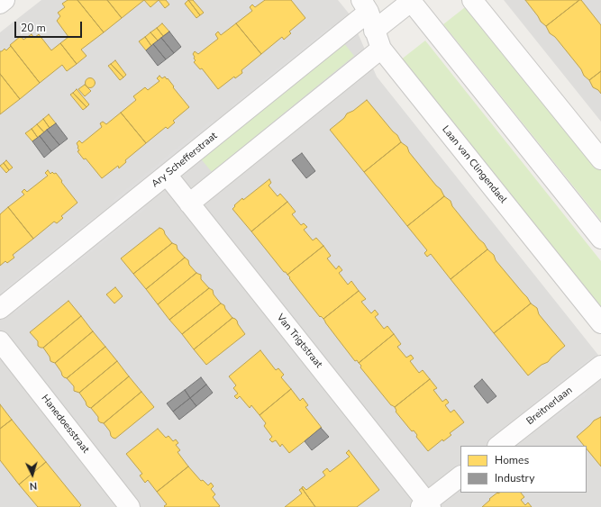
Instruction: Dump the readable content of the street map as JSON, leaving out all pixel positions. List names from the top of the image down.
{
  "streets": {
    "street": [
      "Ary Schefferstraat",
      "Laan van Clingendael",
      "Van Trigtstraat",
      "Breitnerlaan",
      "Hanedoesstraat"
    ]
  },
  "crossings": [
    ["Ary Schefferstraat", "Laan van Clingendael"],
    ["Ary Schefferstraat", "Van Trigtstraat"]
  ],
  "legend": ["Homes", "Industry"],
  "scale_bar": "20 m",
  "north": "bottom"
}
